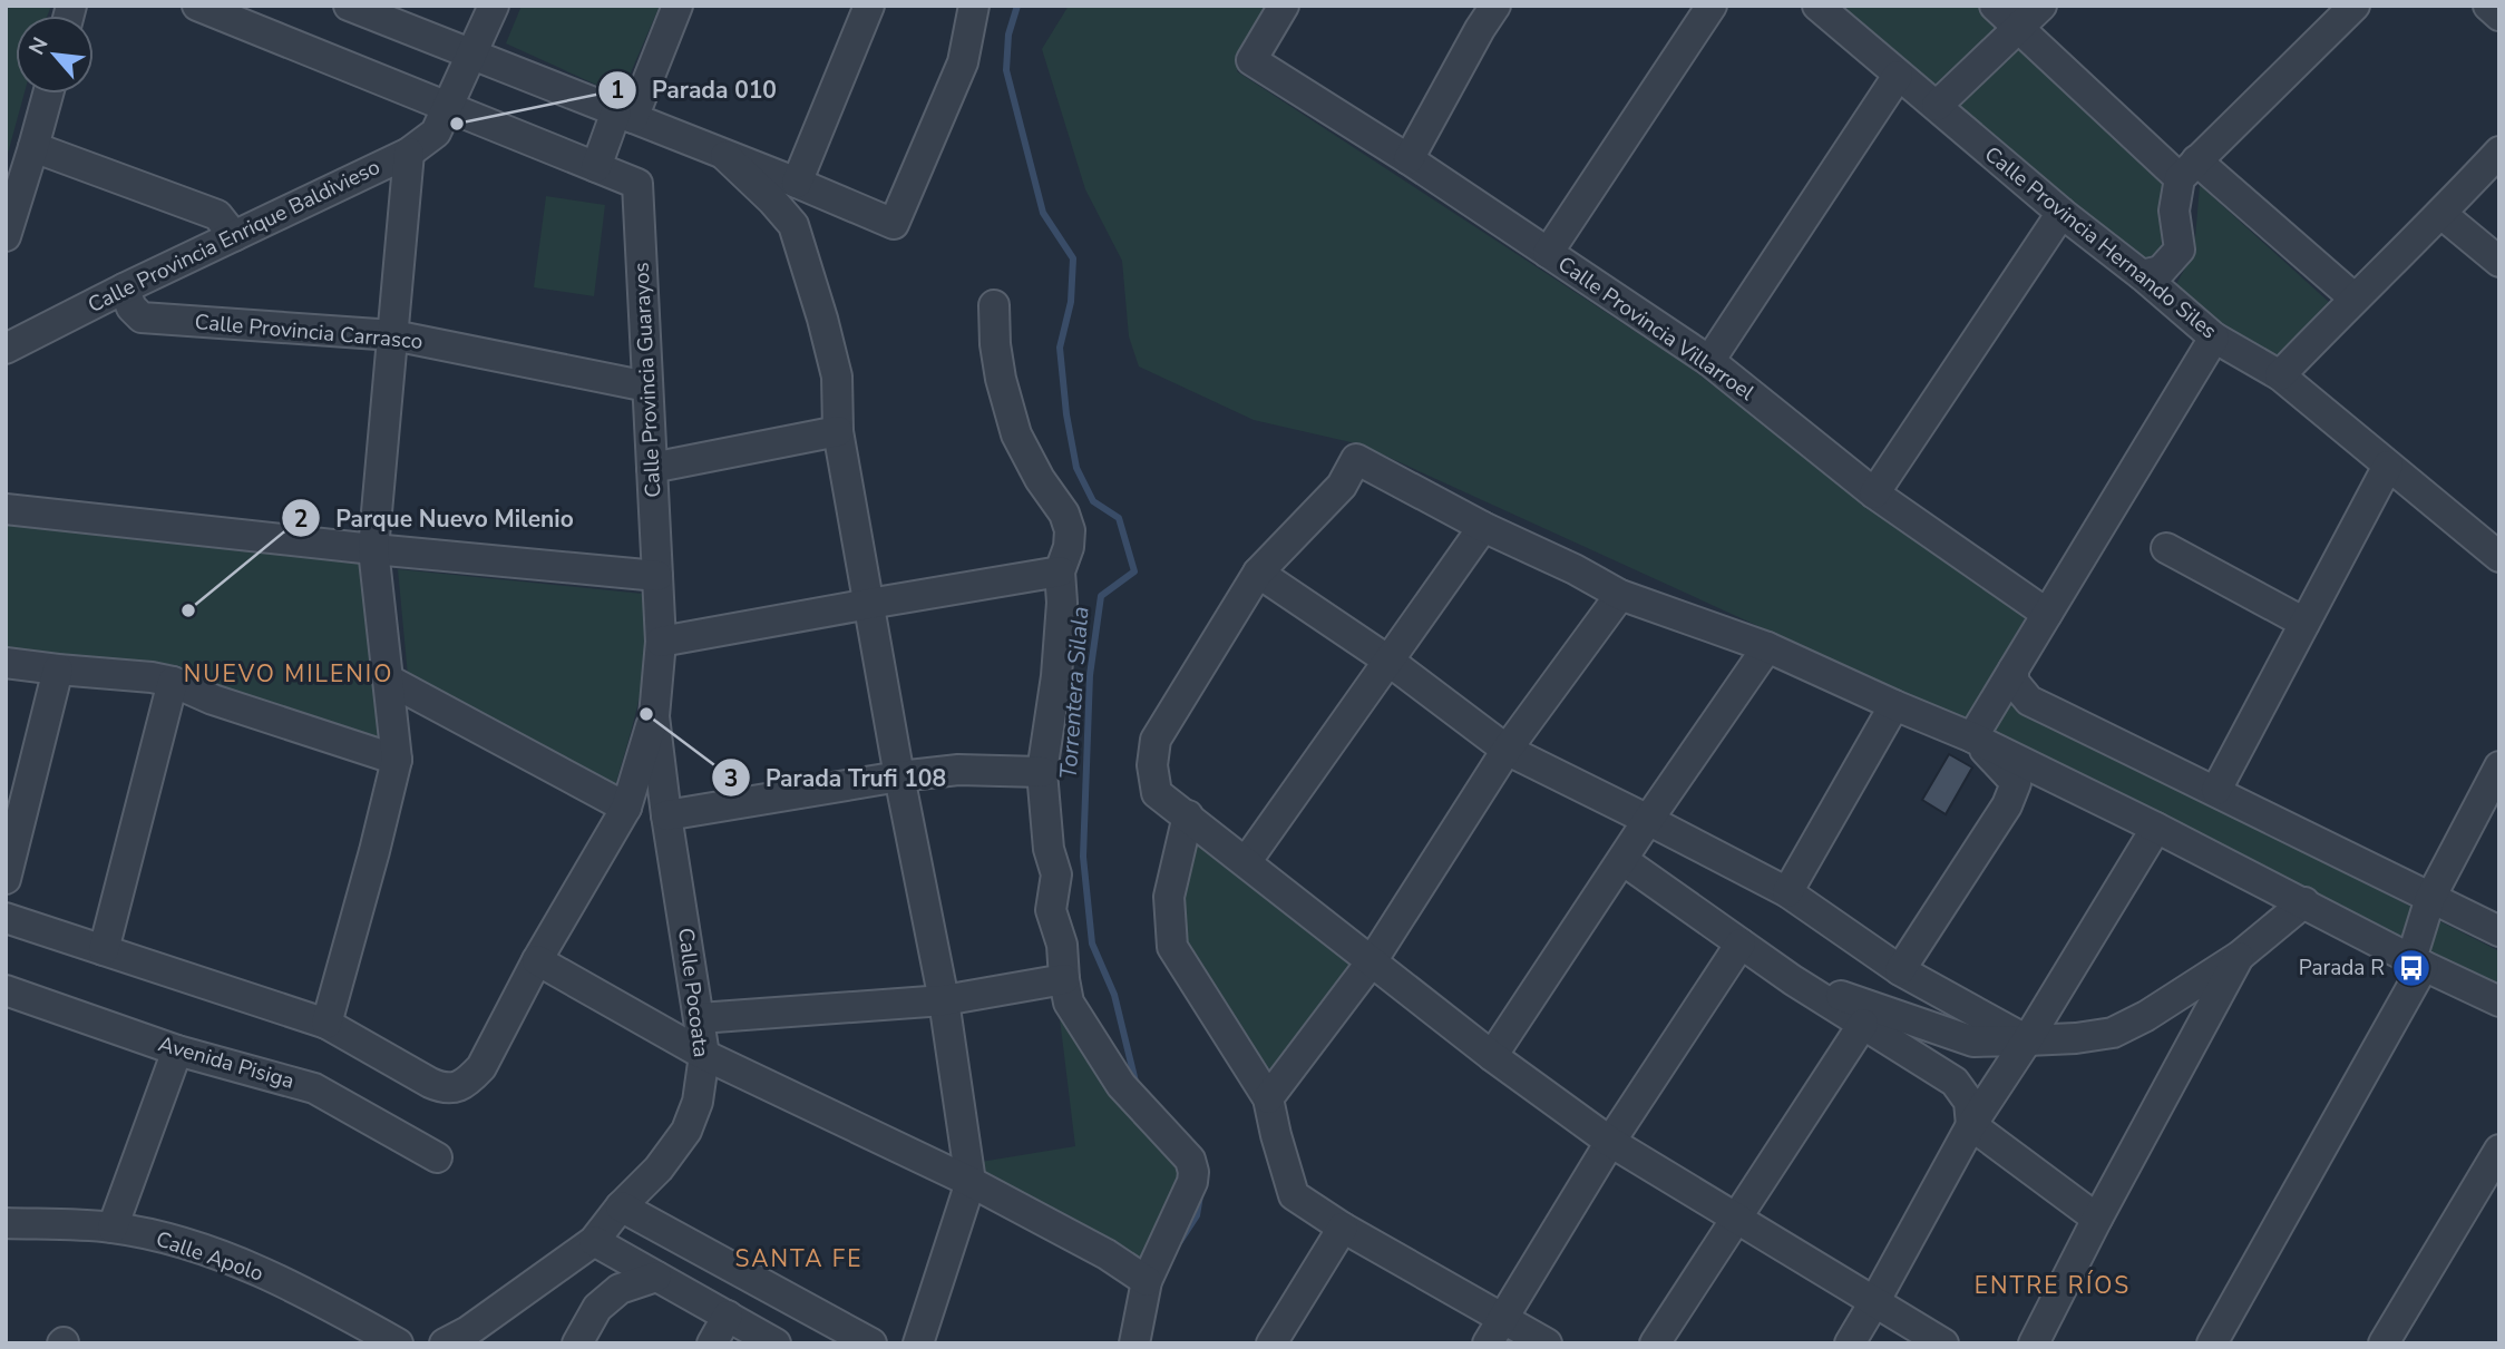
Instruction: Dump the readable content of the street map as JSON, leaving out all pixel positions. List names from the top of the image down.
{
  "streets": {
    "street": [
      "Calle Provincia Enrique Baldivieso",
      "Calle Provincia Hernando Siles",
      "Calle Provincia Villarroel",
      "Calle Provincia Carrasco",
      "Calle Provincia Guarayos",
      "Calle Pocoata",
      "Avenida Pisiga",
      "Calle Apolo"
    ]
  },
  "crossings": [
    ["Calle Provincia Enrique Baldivieso", "Calle Provincia Carrasco"],
    ["Calle Provincia Carrasco", "Calle Provincia Guarayos"],
    ["Calle Provincia Guarayos", "Calle Pocoata"]
  ],
  "districts": ["NUEVO MILENIO", "SANTA FE", "ENTRE RÍOS"],
  "water": ["Torrentera Silala"],
  "places": {
    "other": ["Parada 010", "Parque Nuevo Milenio", "Parada Trufi 108"],
    "bus stop": ["Parada R"]
  },
  "north": "top left"
}
